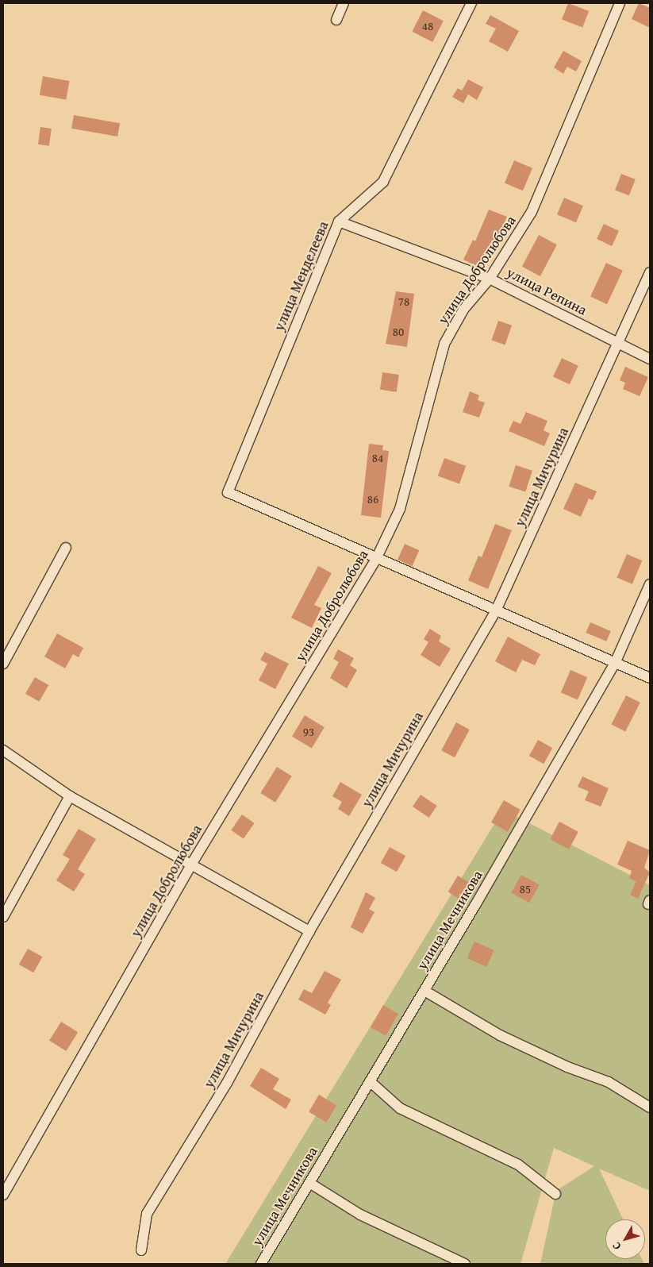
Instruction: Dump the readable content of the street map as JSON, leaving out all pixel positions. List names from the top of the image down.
{
  "streets": {
    "street": [
      "улица Добролюбова",
      "улица Менделеева",
      "улица Репина",
      "улица Мичурина",
      "улица Мечникова"
    ]
  },
  "crossings": [
    ["улица Добролюбова", "улица Менделеева"],
    ["улица Добролюбова", "улица Репина"],
    ["улица Менделеева", "улица Репина"],
    ["улица Репина", "улица Мичурина"]
  ],
  "house_numbers": [
    "48",
    "78",
    "80",
    "84",
    "86",
    "93",
    "85"
  ],
  "north": "bottom left"
}
